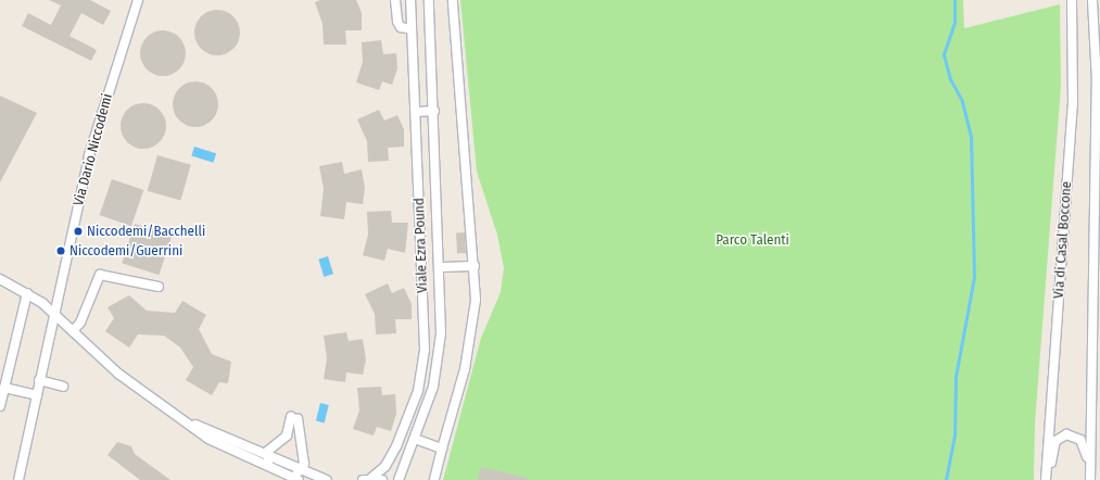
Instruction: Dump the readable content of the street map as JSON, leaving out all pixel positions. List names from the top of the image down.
{
  "streets": {
    "street": ["Via Dario Niccodemi", "Via di Casal Boccone", "Viale Ezra Pound"]
  },
  "parks": ["Parco Talenti"],
  "places": ["Niccodemi/Bacchelli", "Niccodemi/Guerrini"]
}
